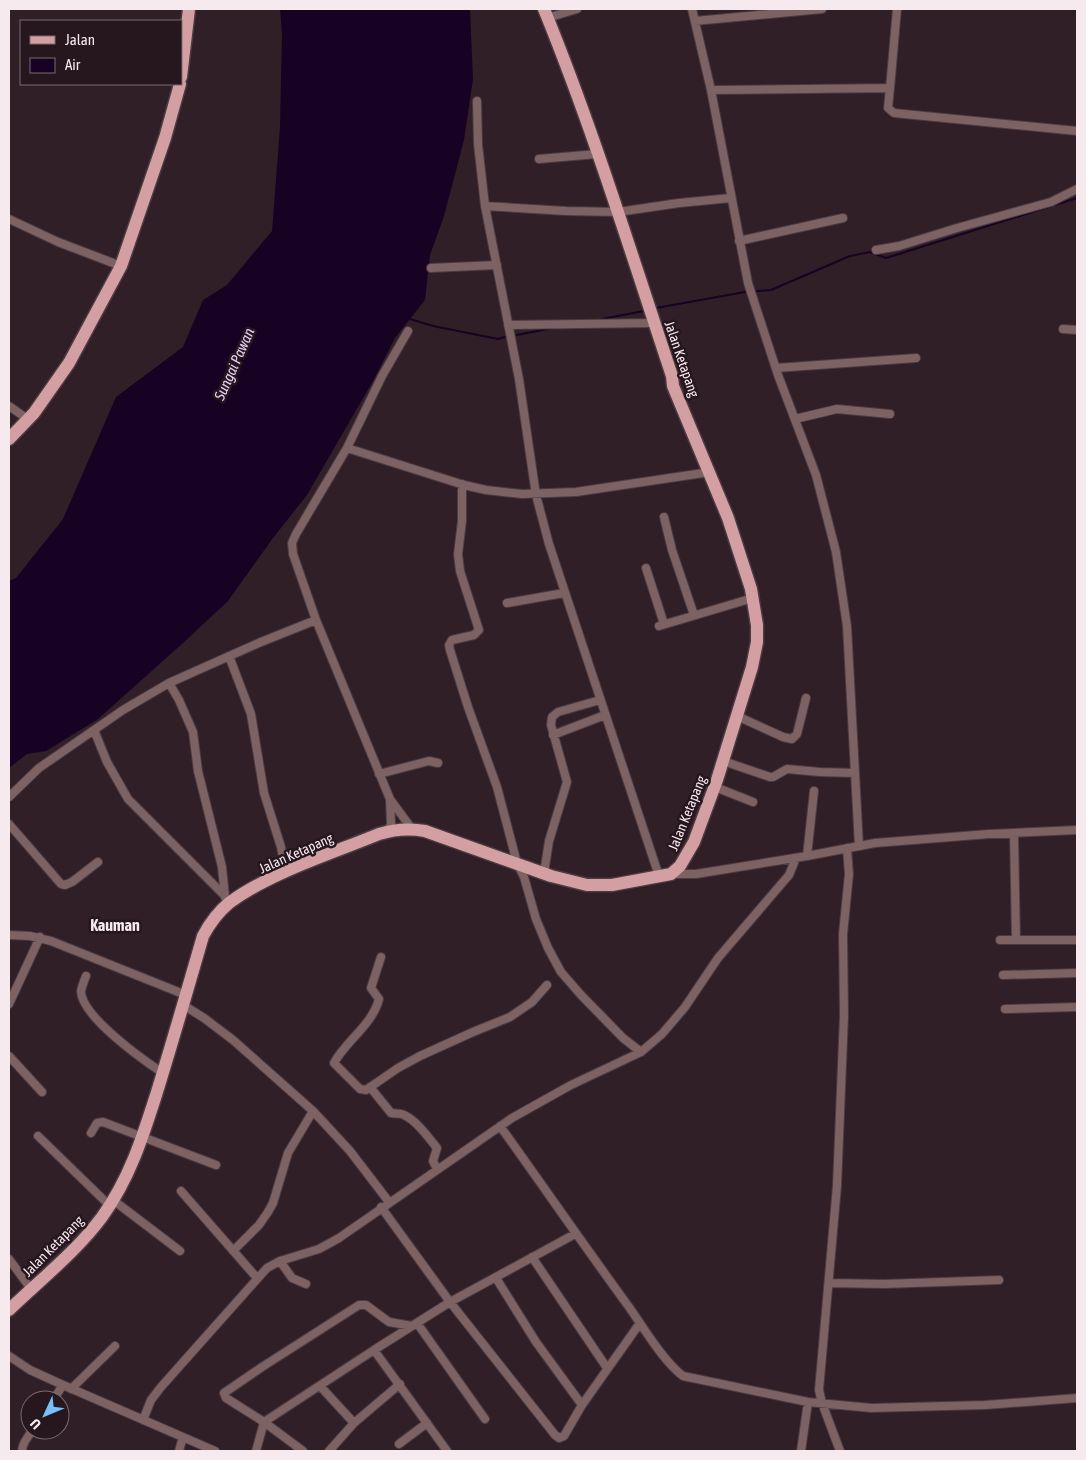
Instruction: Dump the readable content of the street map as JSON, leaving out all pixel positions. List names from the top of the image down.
{
  "streets": {
    "main road": ["Jalan Ketapang"]
  },
  "districts": ["Kauman"],
  "water": ["Sungai Pawan"],
  "legend": ["Jalan", "Air"],
  "north": "bottom left"
}
